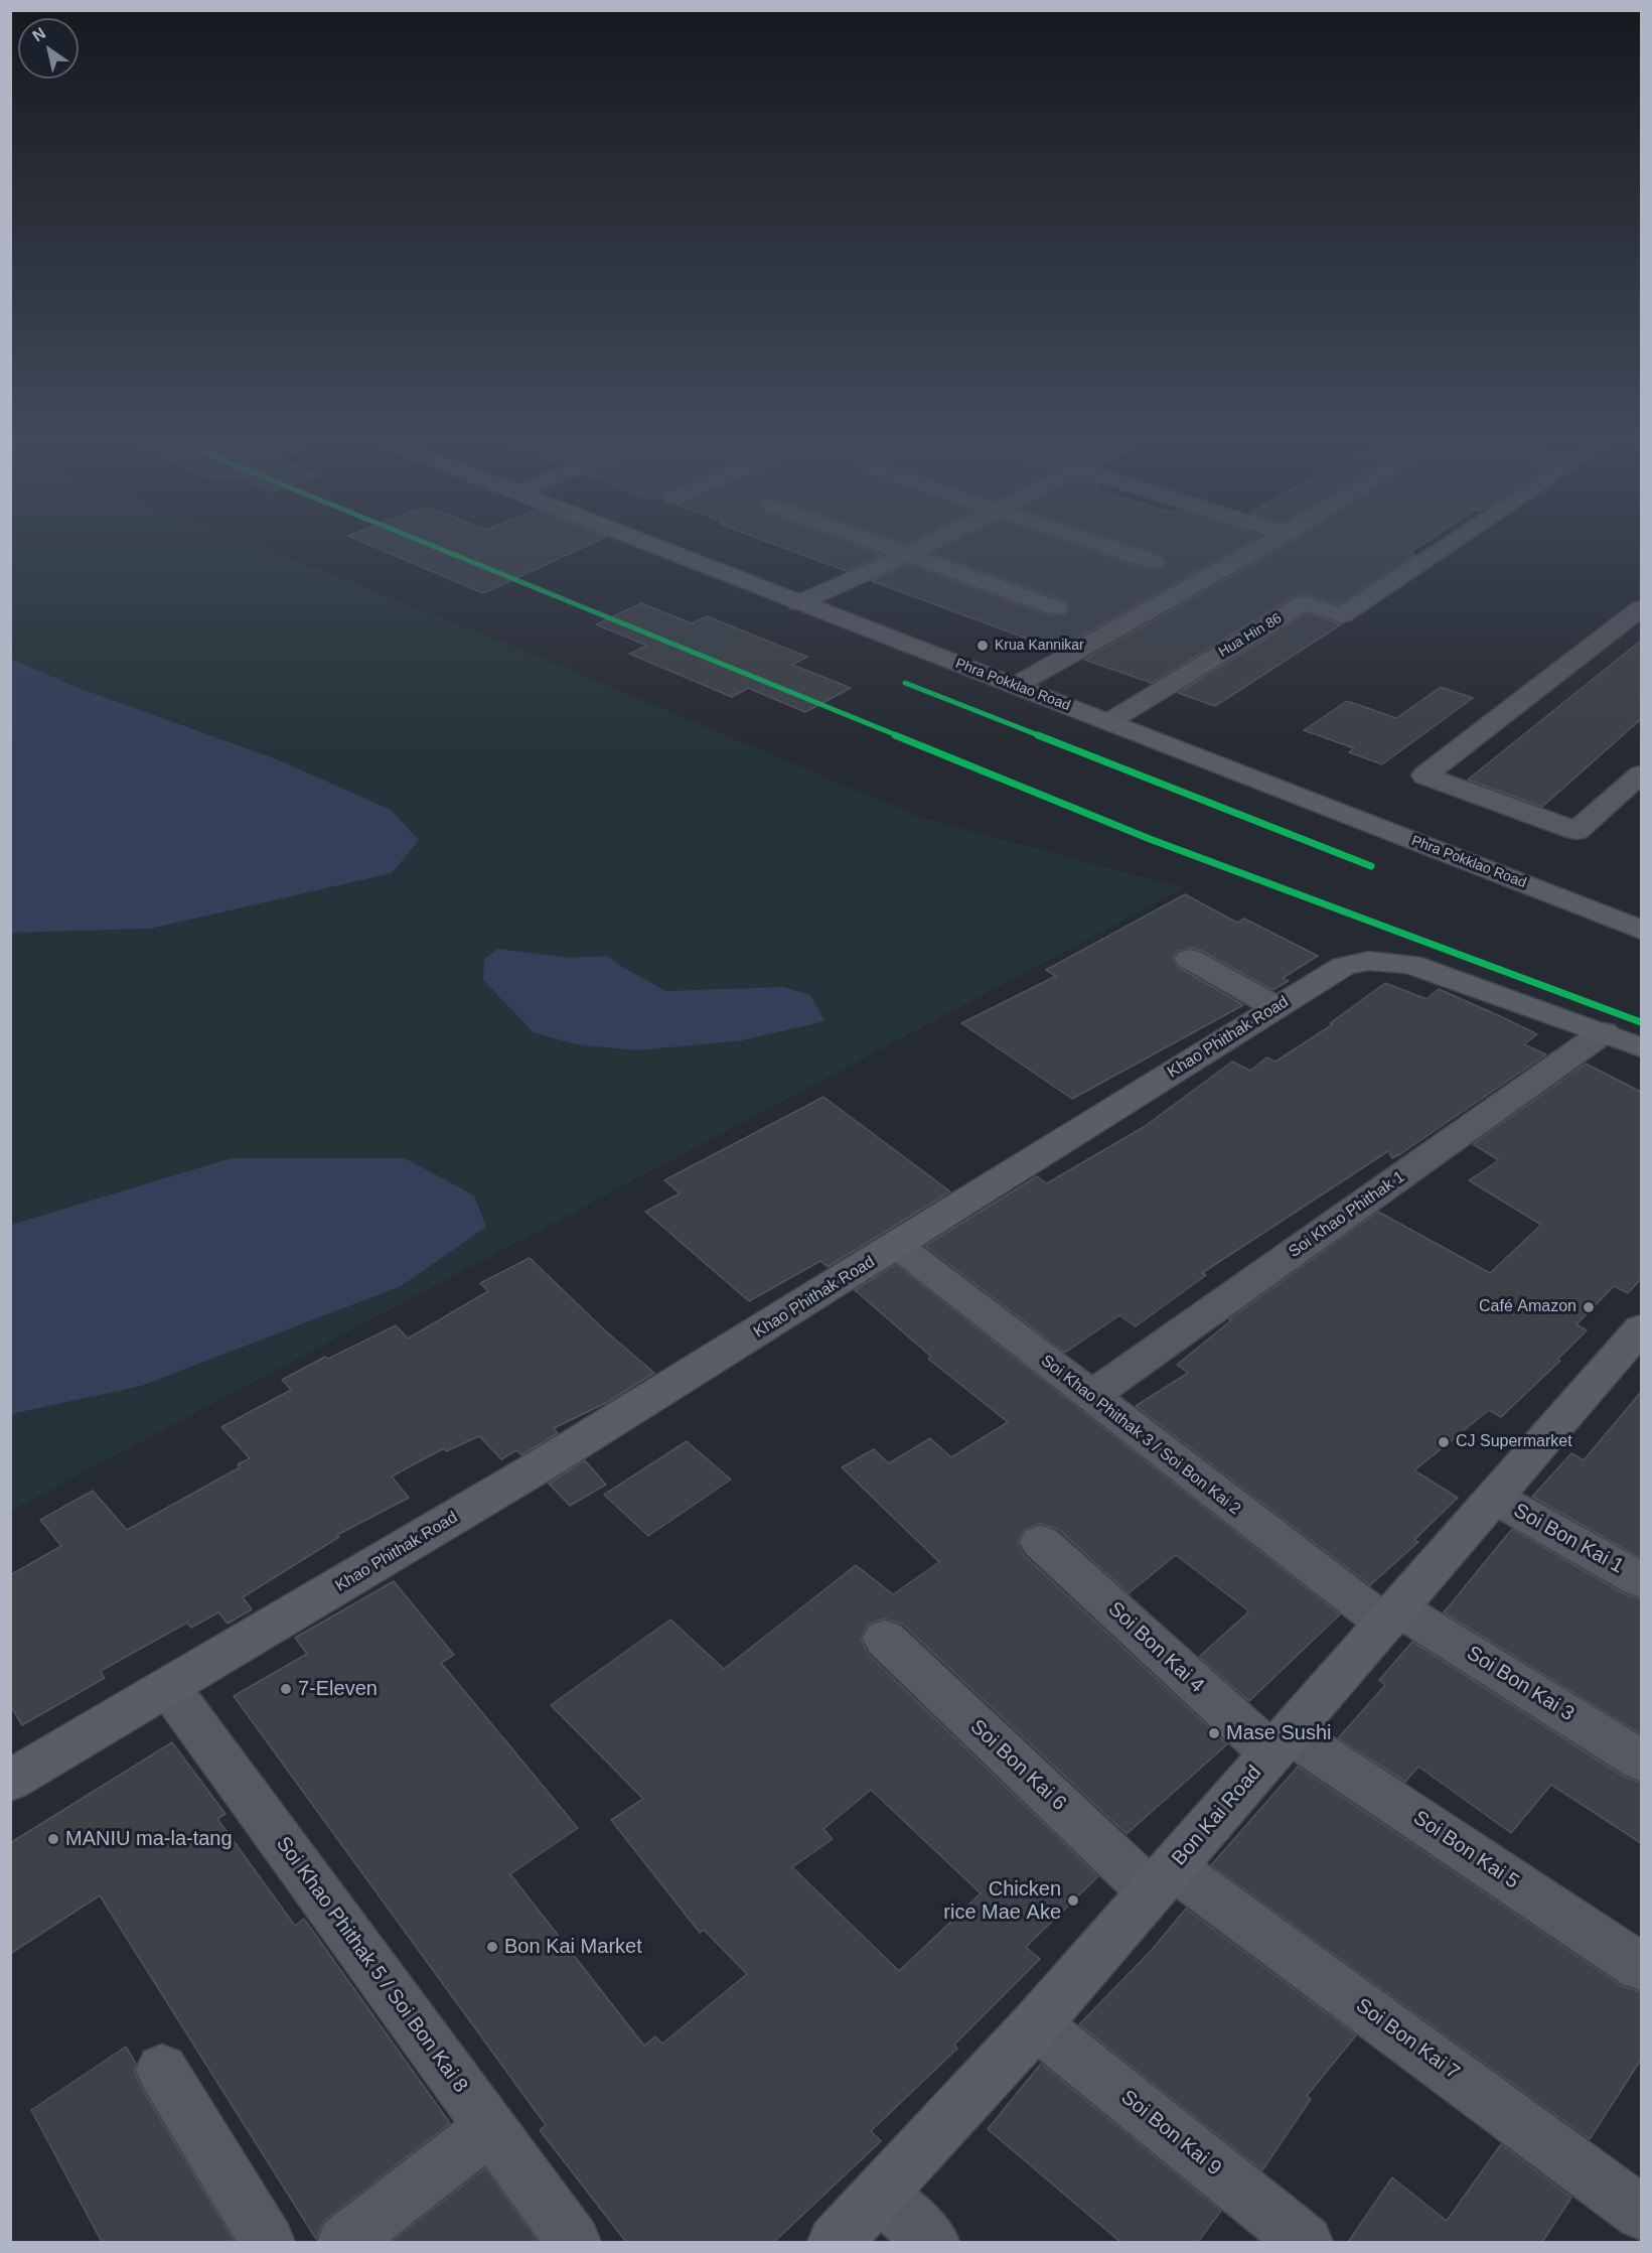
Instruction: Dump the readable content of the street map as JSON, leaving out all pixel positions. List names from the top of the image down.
{
  "streets": {
    "street": [
      "Hua Hin 86",
      "Phra Pokklao Road",
      "Khao Phithak Road",
      "Soi Khao Phithak 1",
      "Soi Khao Phithak 3 / Soi Bon Kai 2",
      "Soi Bon Kai 1",
      "Soi Bon Kai 4",
      "Soi Bon Kai 3",
      "Soi Bon Kai 6",
      "Bon Kai Road",
      "Soi Bon Kai 5",
      "Soi Khao Phithak 5 / Soi Bon Kai 8",
      "Soi Bon Kai 7",
      "Soi Bon Kai 9"
    ]
  },
  "crossings": [
    ["Hua Hin 86", "Phra Pokklao Road"],
    ["Khao Phithak Road", "Soi Khao Phithak 1"],
    ["Khao Phithak Road", "Soi Khao Phithak 3 / Soi Bon Kai 2"],
    ["Khao Phithak Road", "Soi Khao Phithak 5 / Soi Bon Kai 8"],
    ["Soi Khao Phithak 1", "Soi Khao Phithak 3 / Soi Bon Kai 2"],
    ["Soi Khao Phithak 3 / Soi Bon Kai 2", "Soi Bon Kai 3"],
    ["Soi Khao Phithak 3 / Soi Bon Kai 2", "Bon Kai Road"],
    ["Soi Bon Kai 1", "Bon Kai Road"],
    ["Soi Bon Kai 4", "Bon Kai Road"],
    ["Soi Bon Kai 4", "Soi Bon Kai 5"],
    ["Soi Bon Kai 3", "Bon Kai Road"],
    ["Soi Bon Kai 6", "Bon Kai Road"],
    ["Soi Bon Kai 6", "Soi Bon Kai 7"],
    ["Bon Kai Road", "Soi Bon Kai 5"],
    ["Bon Kai Road", "Soi Bon Kai 7"],
    ["Bon Kai Road", "Soi Bon Kai 9"]
  ],
  "places": [
    "Krua Kannikar",
    "Café Amazon",
    "CJ Supermarket",
    "7-Eleven",
    "Mase Sushi",
    "MANIU ma-la-tang",
    "Chicken rice Mae Ake",
    "Bon Kai Market"
  ],
  "north": "top left"
}
